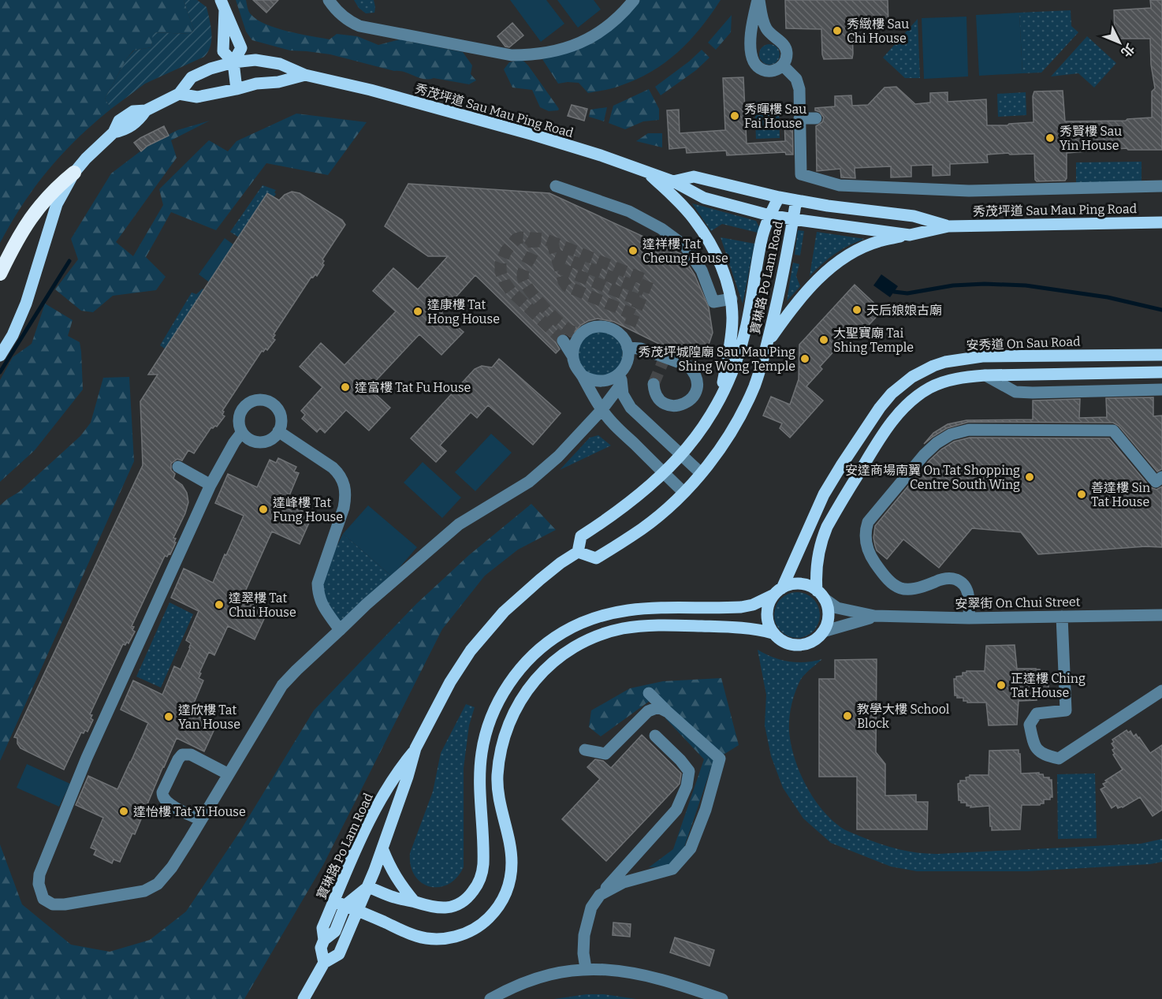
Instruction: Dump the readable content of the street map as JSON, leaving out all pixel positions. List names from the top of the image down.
{
  "streets": {
    "main road": ["秀茂坪道 Sau Mau Ping Road", "寶琳路 Po Lam Road", "安秀道 On Sau Road"],
    "street": ["安翠街 On Chui Street"]
  },
  "crossings": [
    ["秀茂坪道 Sau Mau Ping Road", "寶琳路 Po Lam Road"],
    ["安秀道 On Sau Road", "安翠街 On Chui Street"]
  ],
  "places": [
    "秀緻樓 Sau Chi House",
    "秀暉樓 Sau Fai House",
    "秀賢樓 Sau Yin House",
    "達祥樓 Tat Cheung House",
    "天后娘娘古廟",
    "達康樓 Tat Hong House",
    "大聖寶廟 Tai Shing Temple",
    "秀茂坪城隍廟 Sau Mau Ping Shing Wong Temple",
    "達富樓 Tat Fu House",
    "安達商場南翼 On Tat Shopping Centre South Wing",
    "善達樓 Sin Tat House",
    "達峰樓 Tat Fung House",
    "達翠樓 Tat Chui House",
    "正達樓 Ching Tat House",
    "教學大樓 School Block",
    "達欣樓 Tat Yan House",
    "達怡樓 Tat Yi House"
  ],
  "north": "bottom right"
}
